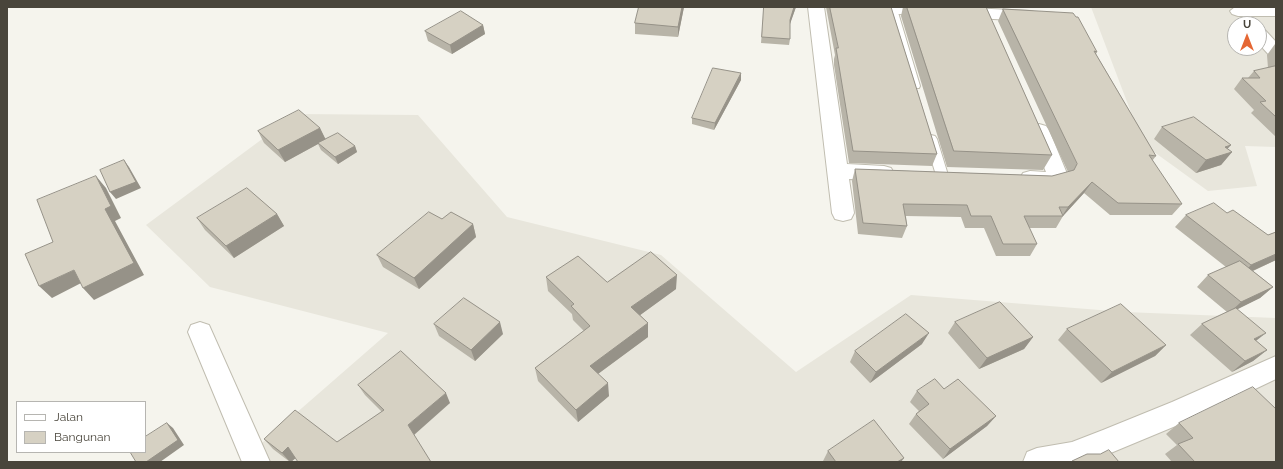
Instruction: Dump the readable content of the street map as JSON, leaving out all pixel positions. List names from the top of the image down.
{
  "legend": ["Jalan", "Bangunan"],
  "north": "top"
}
